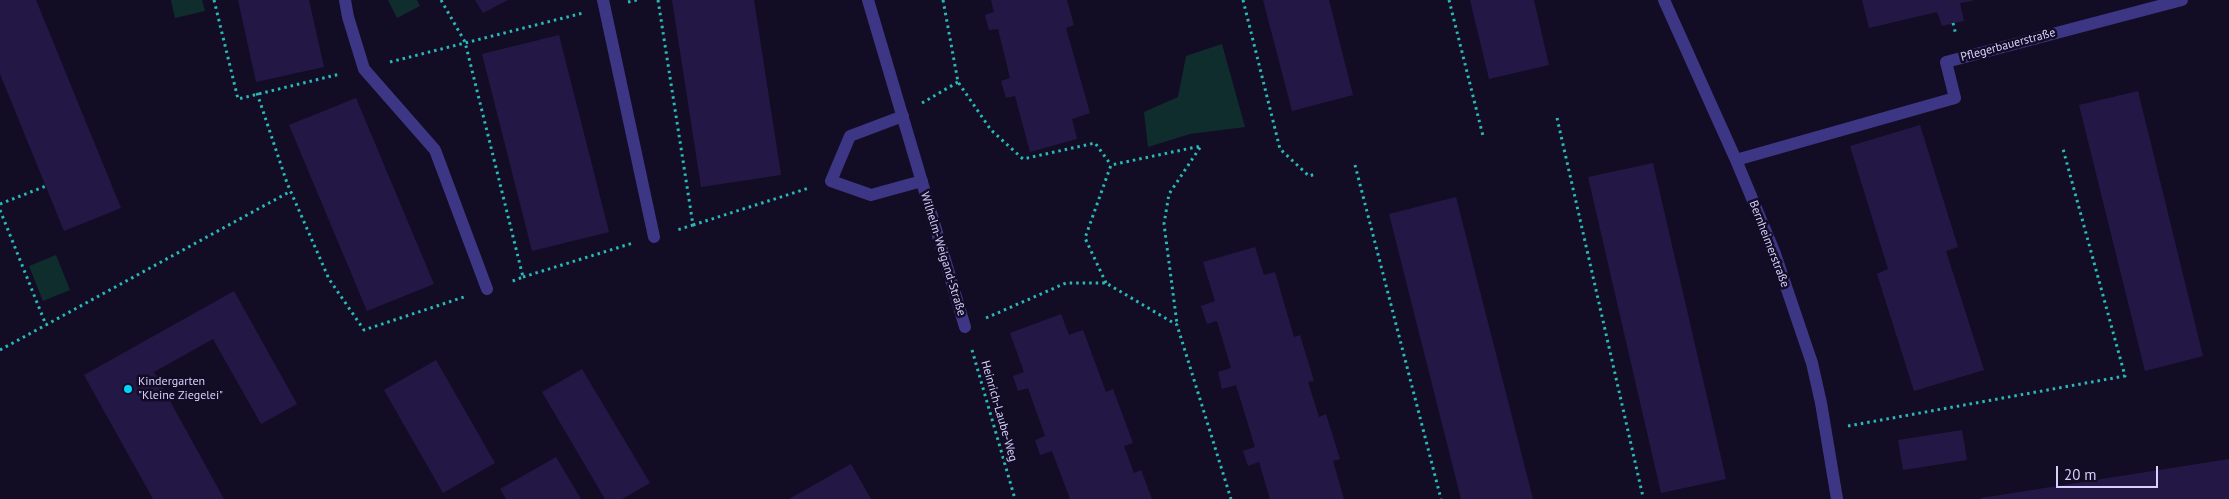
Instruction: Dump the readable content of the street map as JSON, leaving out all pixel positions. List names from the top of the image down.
{
  "streets": {
    "street": ["Pflegerbauerstraße", "Bernheimerstraße", "Wilhelm-Weigand-Straße"],
    "path": ["Heinrich-Laube-Weg"]
  },
  "crossings": [
    ["Pflegerbauerstraße", "Bernheimerstraße"],
    ["Wilhelm-Weigand-Straße", "Heinrich-Laube-Weg"]
  ],
  "places": ["Kindergarten \"Kleine Ziegelei\""],
  "scale_bar": "20 m"
}
